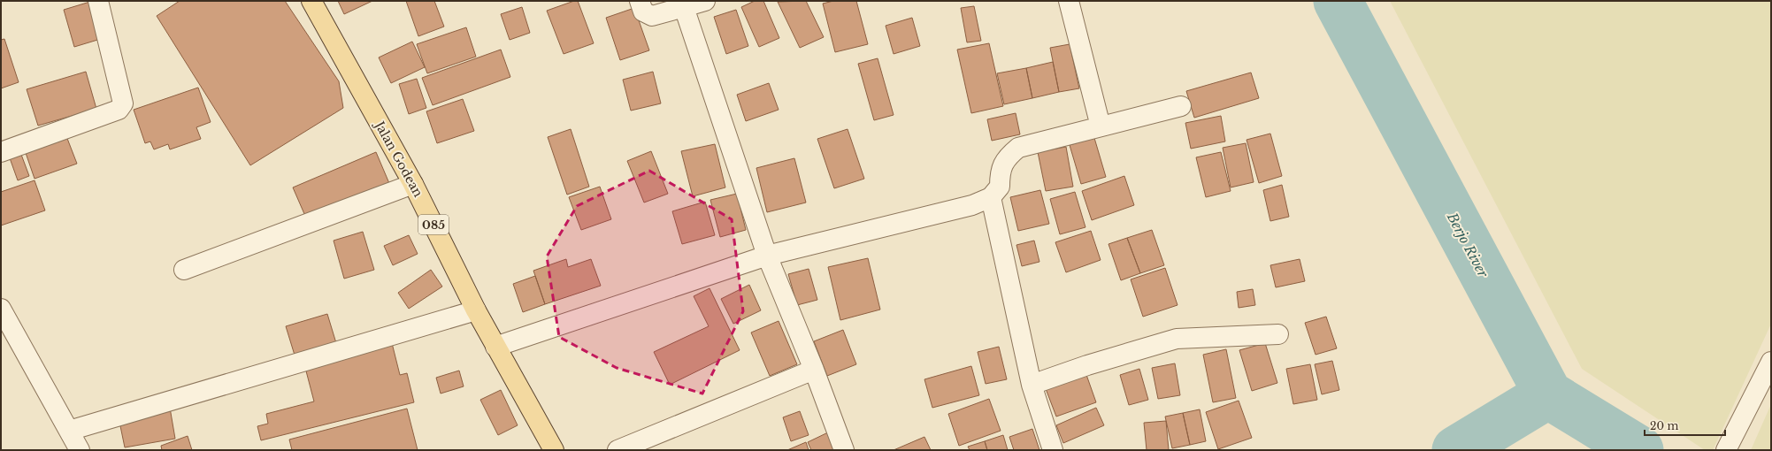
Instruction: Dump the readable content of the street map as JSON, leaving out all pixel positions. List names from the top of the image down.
{
  "streets": {
    "main road": ["Jalan Godean", "085"]
  },
  "water": ["Berjo River"],
  "scale_bar": "20 m"
}
